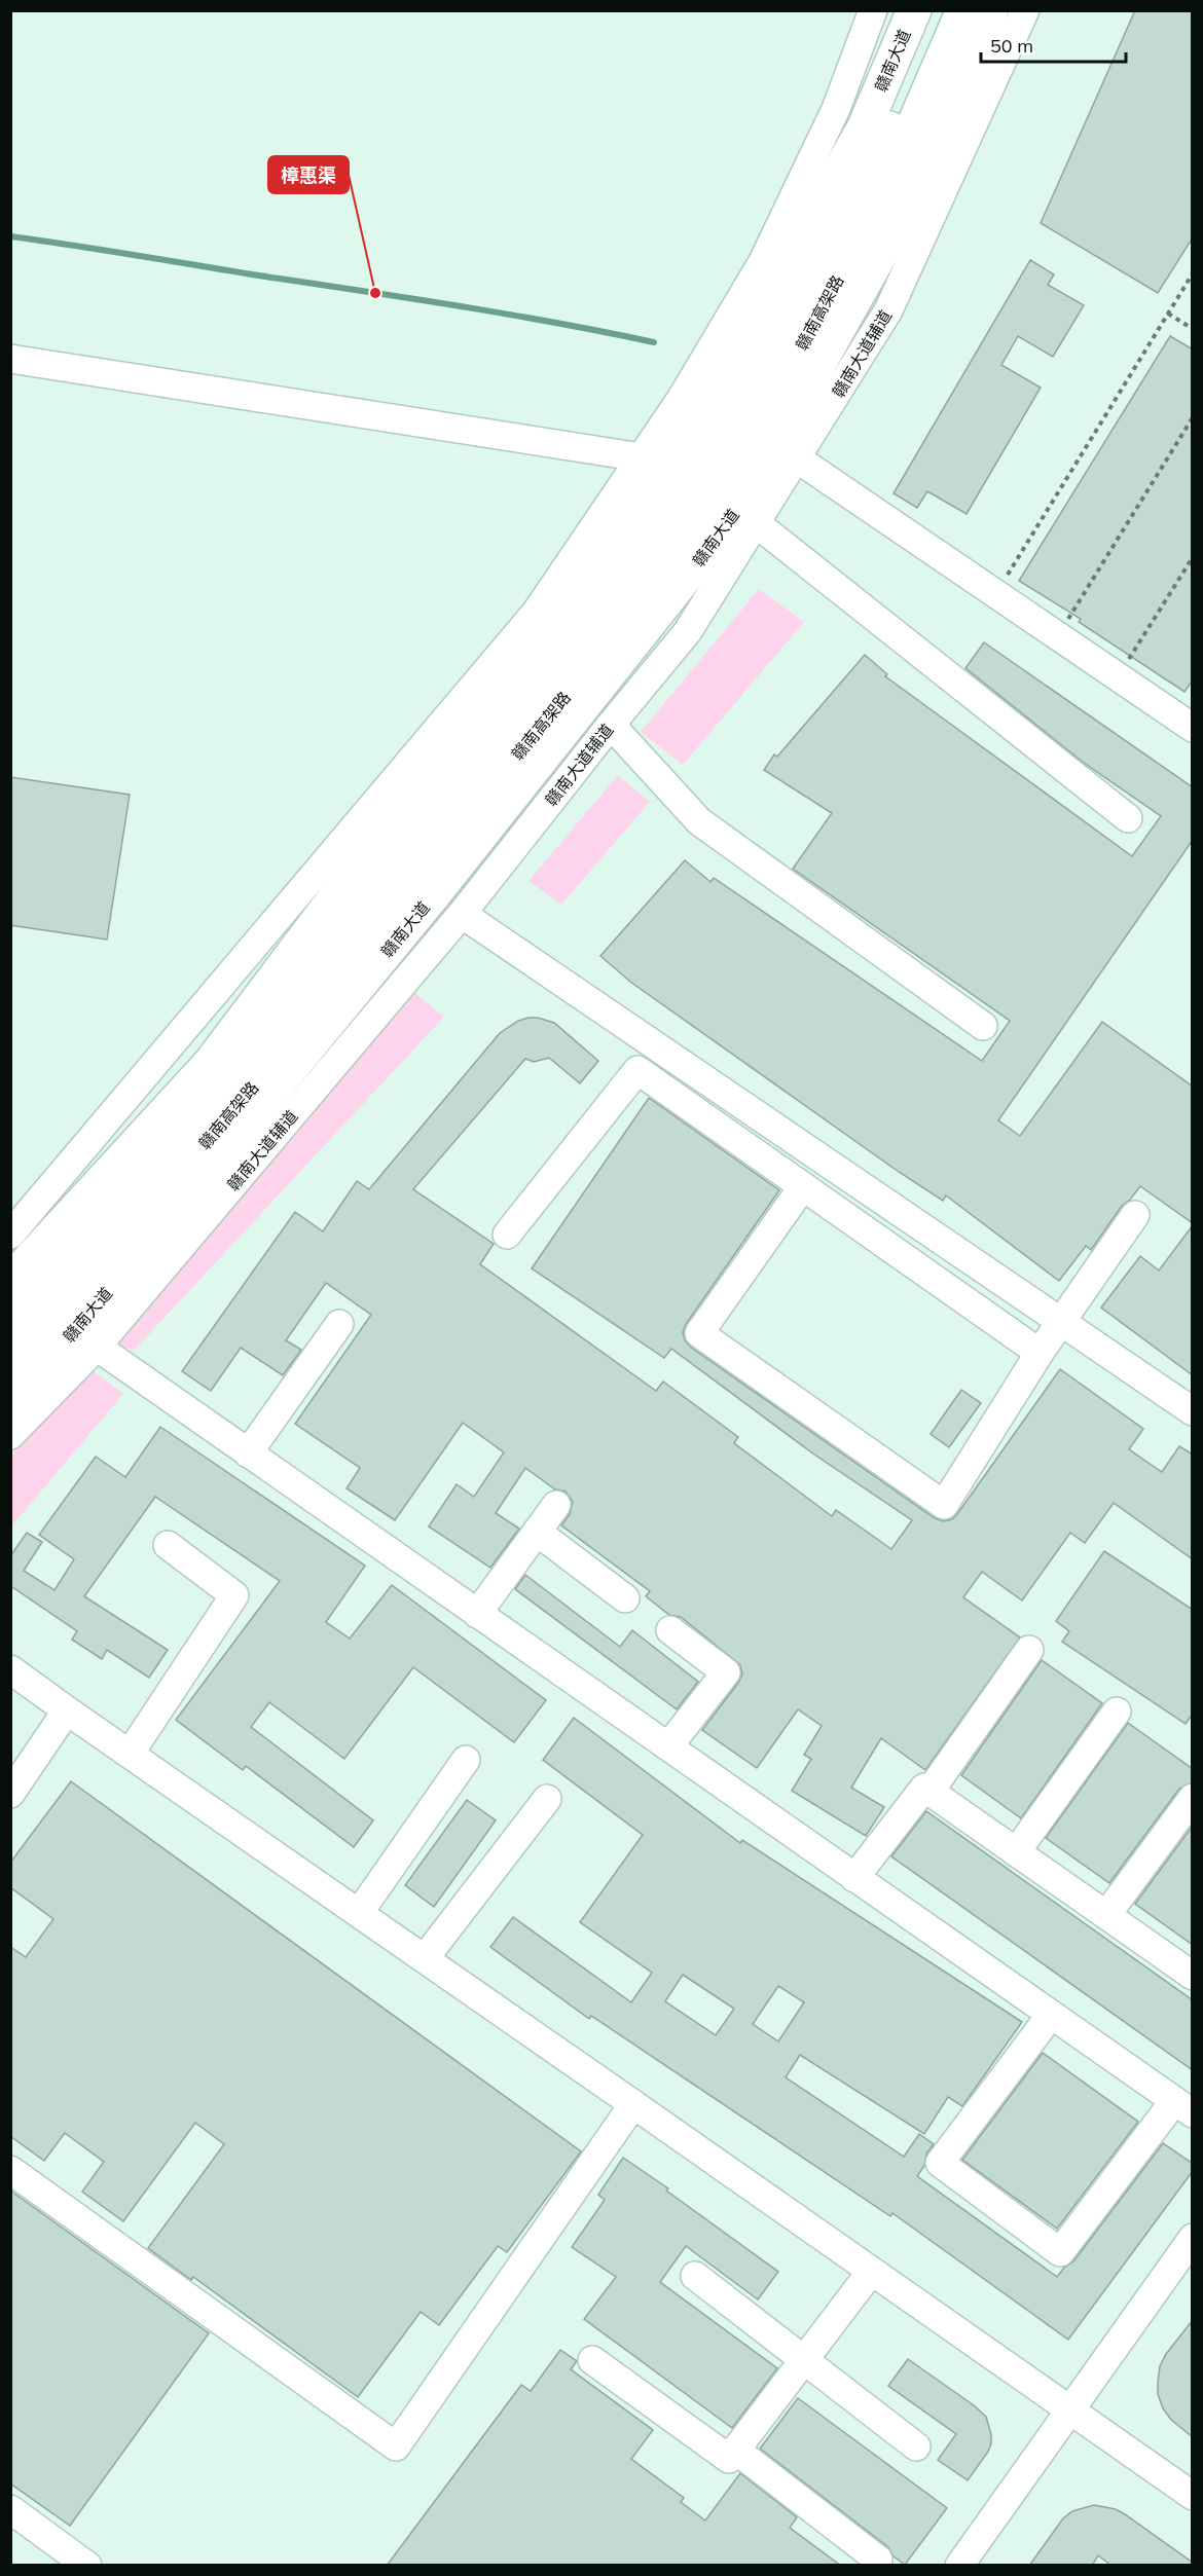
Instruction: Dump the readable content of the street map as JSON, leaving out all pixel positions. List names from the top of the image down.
{
  "streets": {
    "main road": ["赣南大道", "赣南高架路"],
    "street": ["赣南大道辅道"]
  },
  "crossings": [
    ["赣南大道", "赣南大道辅道"]
  ],
  "places": ["樟惠渠"],
  "scale_bar": "50 m"
}
